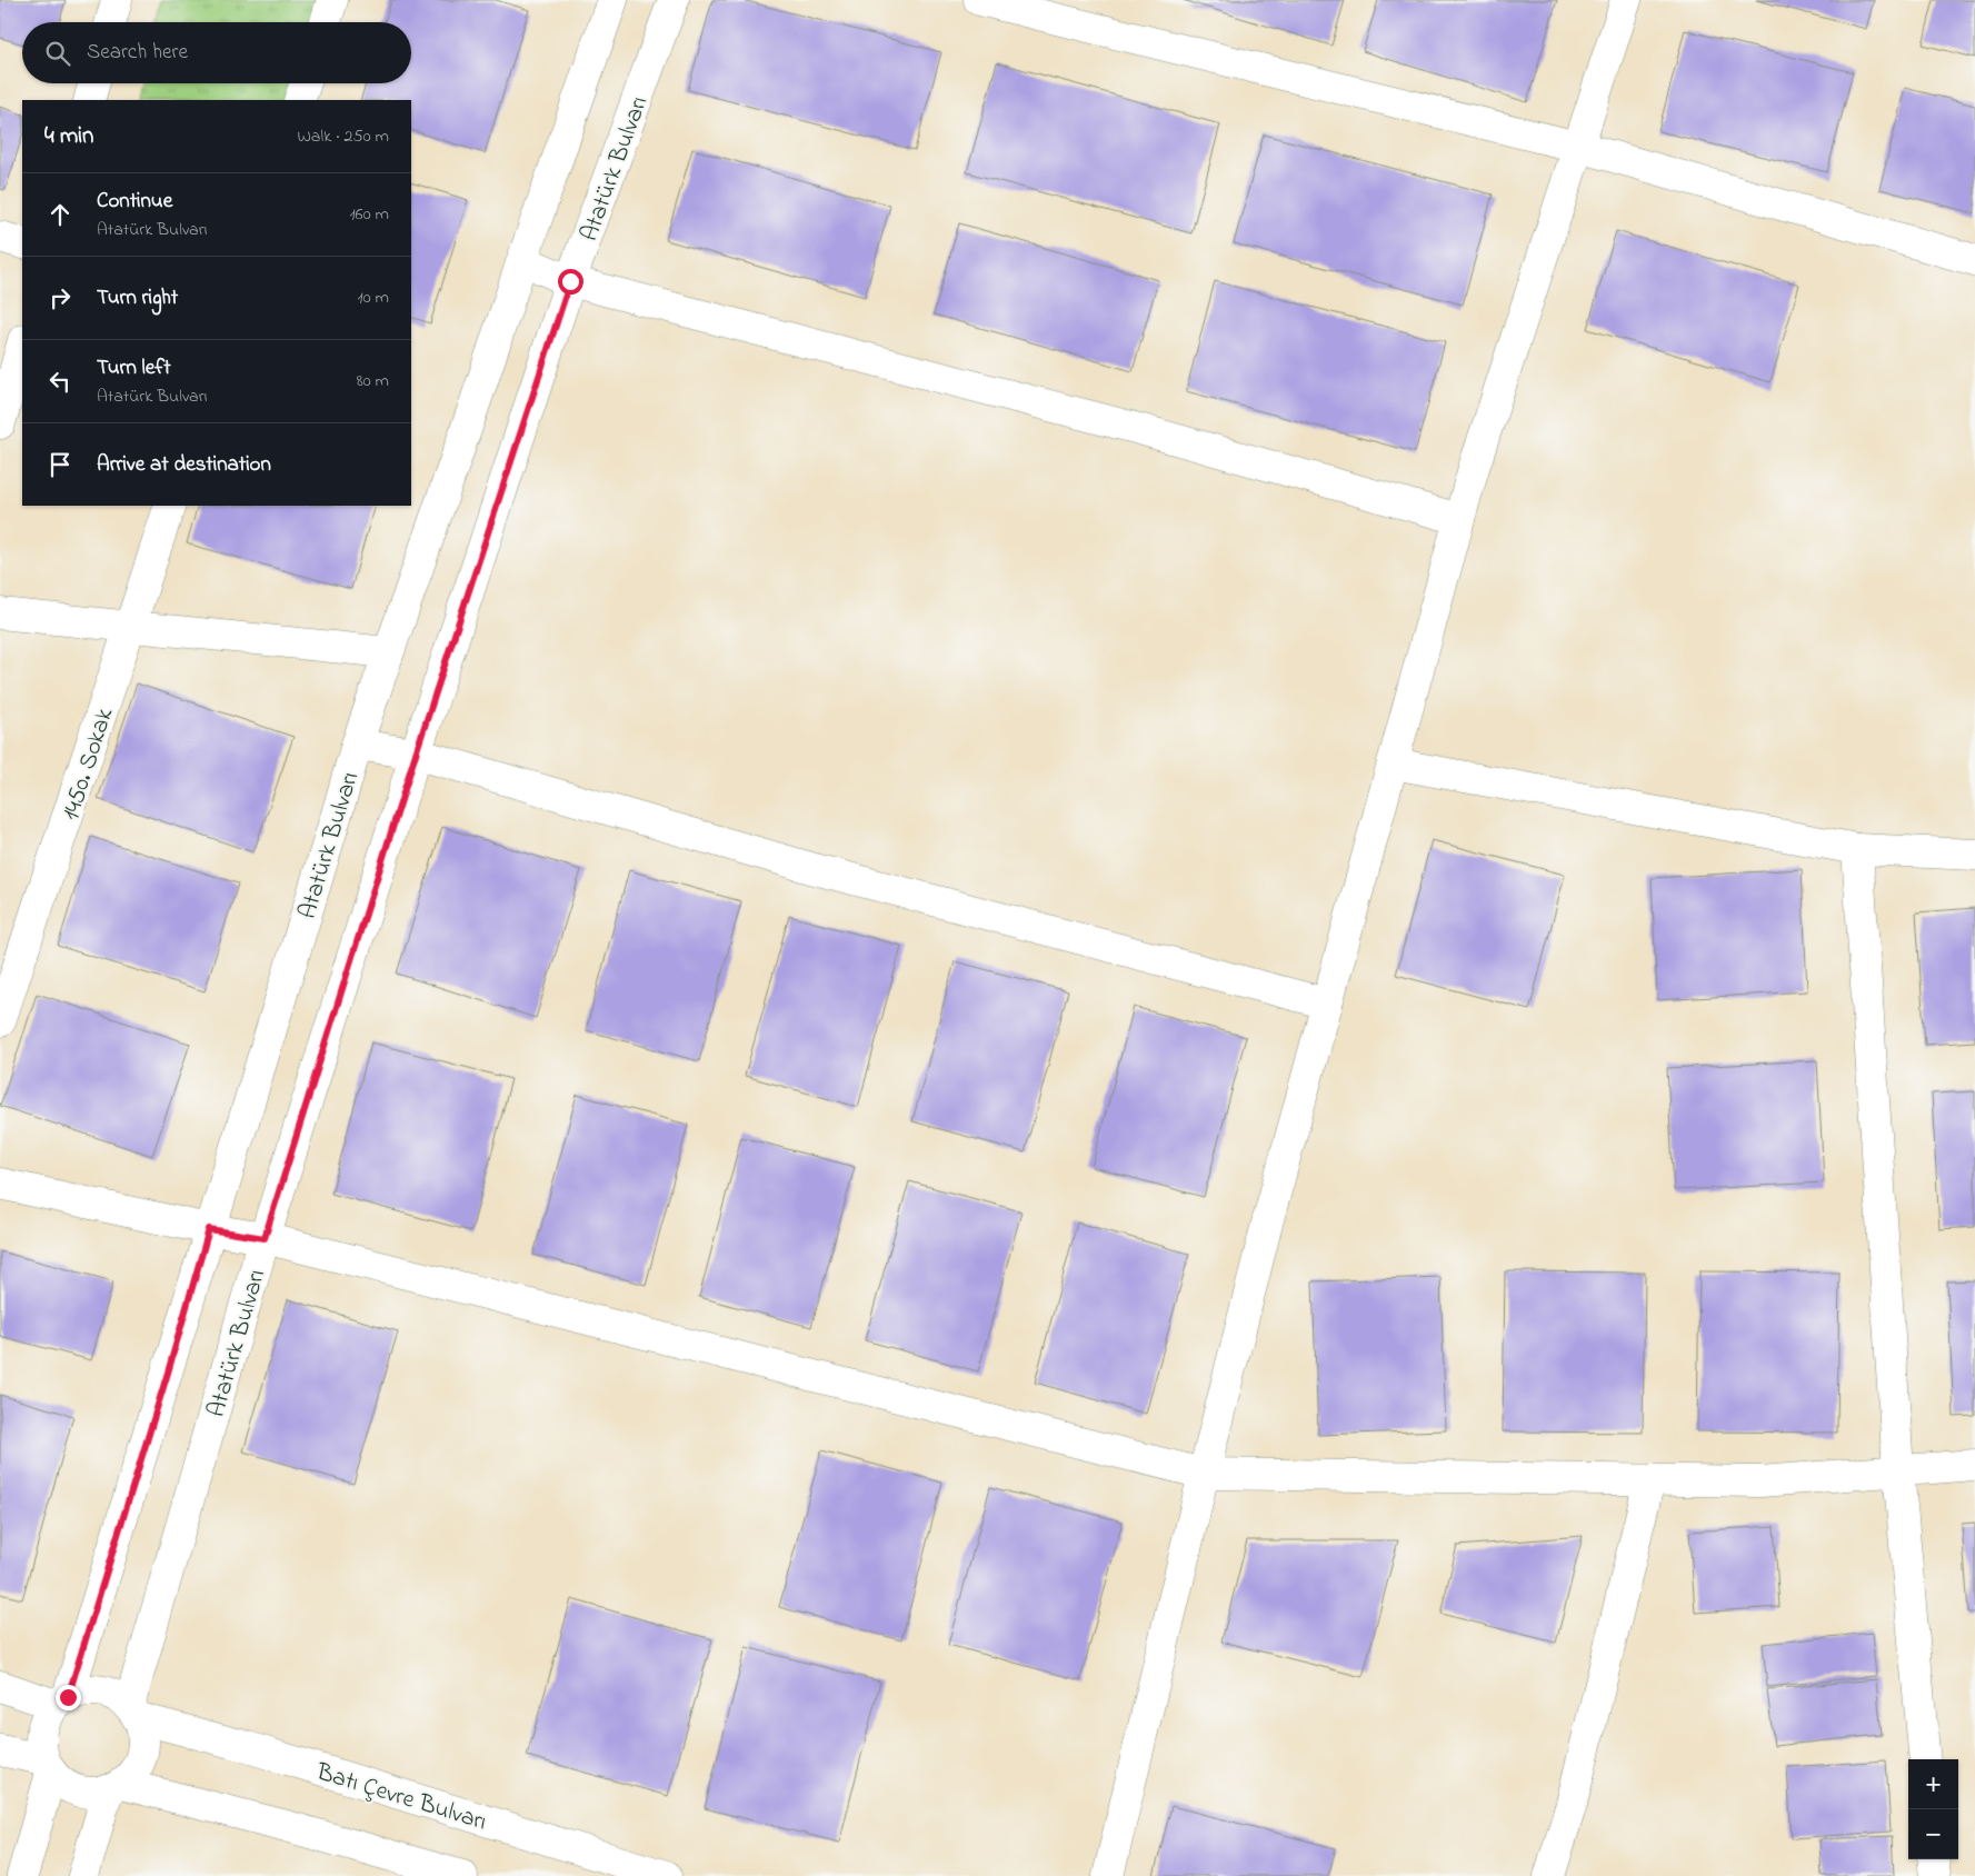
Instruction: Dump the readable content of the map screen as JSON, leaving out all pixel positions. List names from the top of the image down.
{
  "streets": {
    "street": ["Atatürk Bulvarı", "1450. Sokak", "Batı Çevre Bulvarı"]
  },
  "crossings": [
    ["Atatürk Bulvarı", "Batı Çevre Bulvarı"]
  ],
  "page": {
    "search": "Search here",
    "heading": ["4 min", "Walk · 250 m"],
    "list": [
      ["Continue", "Atatürk Bulvarı", "160 m"],
      ["Turn right", "10 m"],
      ["Turn left", "Atatürk Bulvarı", "80 m"],
      "Arrive at destination"
    ],
    "map_buttons": ["+", "−"]
  }
}
